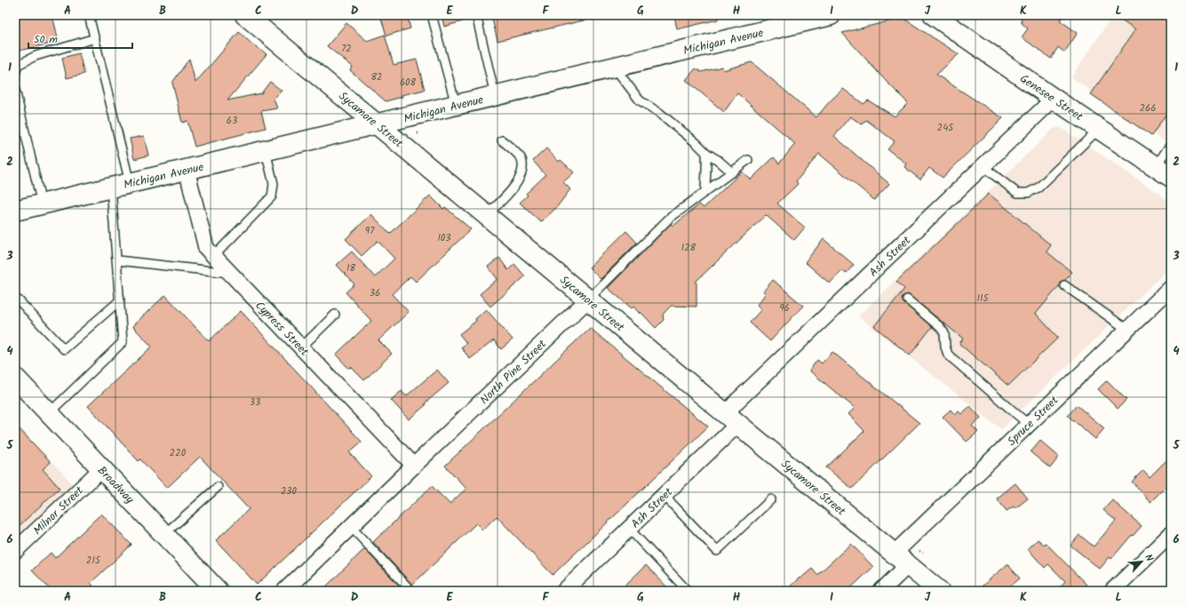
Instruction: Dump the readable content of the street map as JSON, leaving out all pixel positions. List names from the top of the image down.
{
  "streets": {
    "street": [
      "Michigan Avenue",
      "Genesee Street",
      "Sycamore Street",
      "Ash Street",
      "Cypress Street",
      "North Pine Street",
      "Spruce Street",
      "Broadway",
      "Milnor Street"
    ]
  },
  "crossings": [
    ["Michigan Avenue", "Sycamore Street"],
    ["Michigan Avenue", "Cypress Street"],
    ["Genesee Street", "Ash Street"],
    ["Sycamore Street", "Ash Street"],
    ["Sycamore Street", "North Pine Street"],
    ["Sycamore Street", "Spruce Street"],
    ["Cypress Street", "North Pine Street"],
    ["Broadway", "Milnor Street"]
  ],
  "house_numbers": [
    "72",
    "82",
    "608",
    "266",
    "63",
    "245",
    "97",
    "103",
    "128",
    "18",
    "36",
    "115",
    "96",
    "33",
    "220",
    "230",
    "215"
  ],
  "scale_bar": "50 m",
  "north": "top right",
  "grid": {
    "columns": [
      "A",
      "B",
      "C",
      "D",
      "E",
      "F",
      "G",
      "H",
      "I",
      "J",
      "K",
      "L"
    ],
    "rows": [
      "1",
      "2",
      "3",
      "4",
      "5",
      "6"
    ]
  }
}
